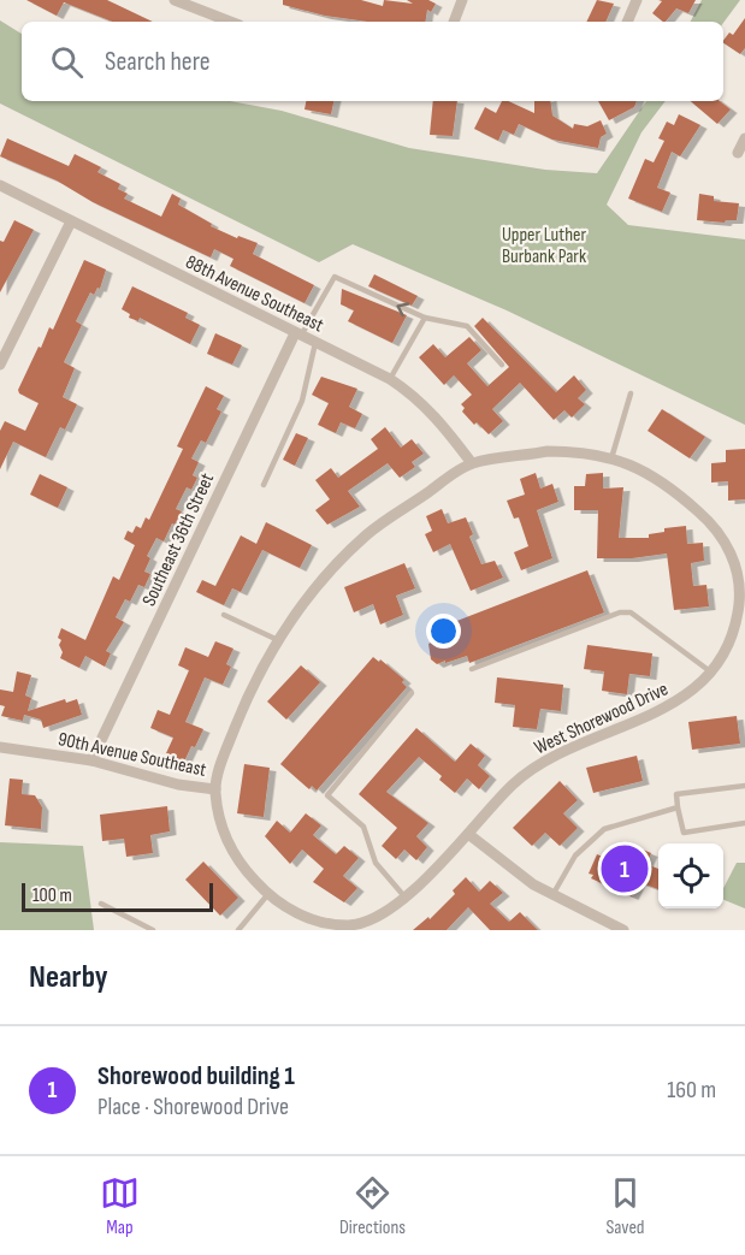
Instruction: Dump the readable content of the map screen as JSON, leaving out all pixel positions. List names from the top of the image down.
{
  "streets": {
    "street": [
      "88th Avenue Southeast",
      "Southeast 36th Street",
      "West Shorewood Drive",
      "90th Avenue Southeast"
    ]
  },
  "crossings": [
    ["88th Avenue Southeast", "Southeast 36th Street"],
    ["88th Avenue Southeast", "West Shorewood Drive"],
    ["Southeast 36th Street", "90th Avenue Southeast"],
    ["West Shorewood Drive", "90th Avenue Southeast"]
  ],
  "parks": ["Upper Luther Burbank Park"],
  "scale_bar": "100 m",
  "page": {
    "search": "Search here",
    "pins": "1",
    "scale": "100 m",
    "heading": "Nearby",
    "list": [
      {
        "mark": "1",
        "name": "Shorewood building 1",
        "note": "Place · Shorewood Drive",
        "value": "160 m"
      }
    ],
    "nav": ["Map", "Directions", "Saved"]
  }
}
